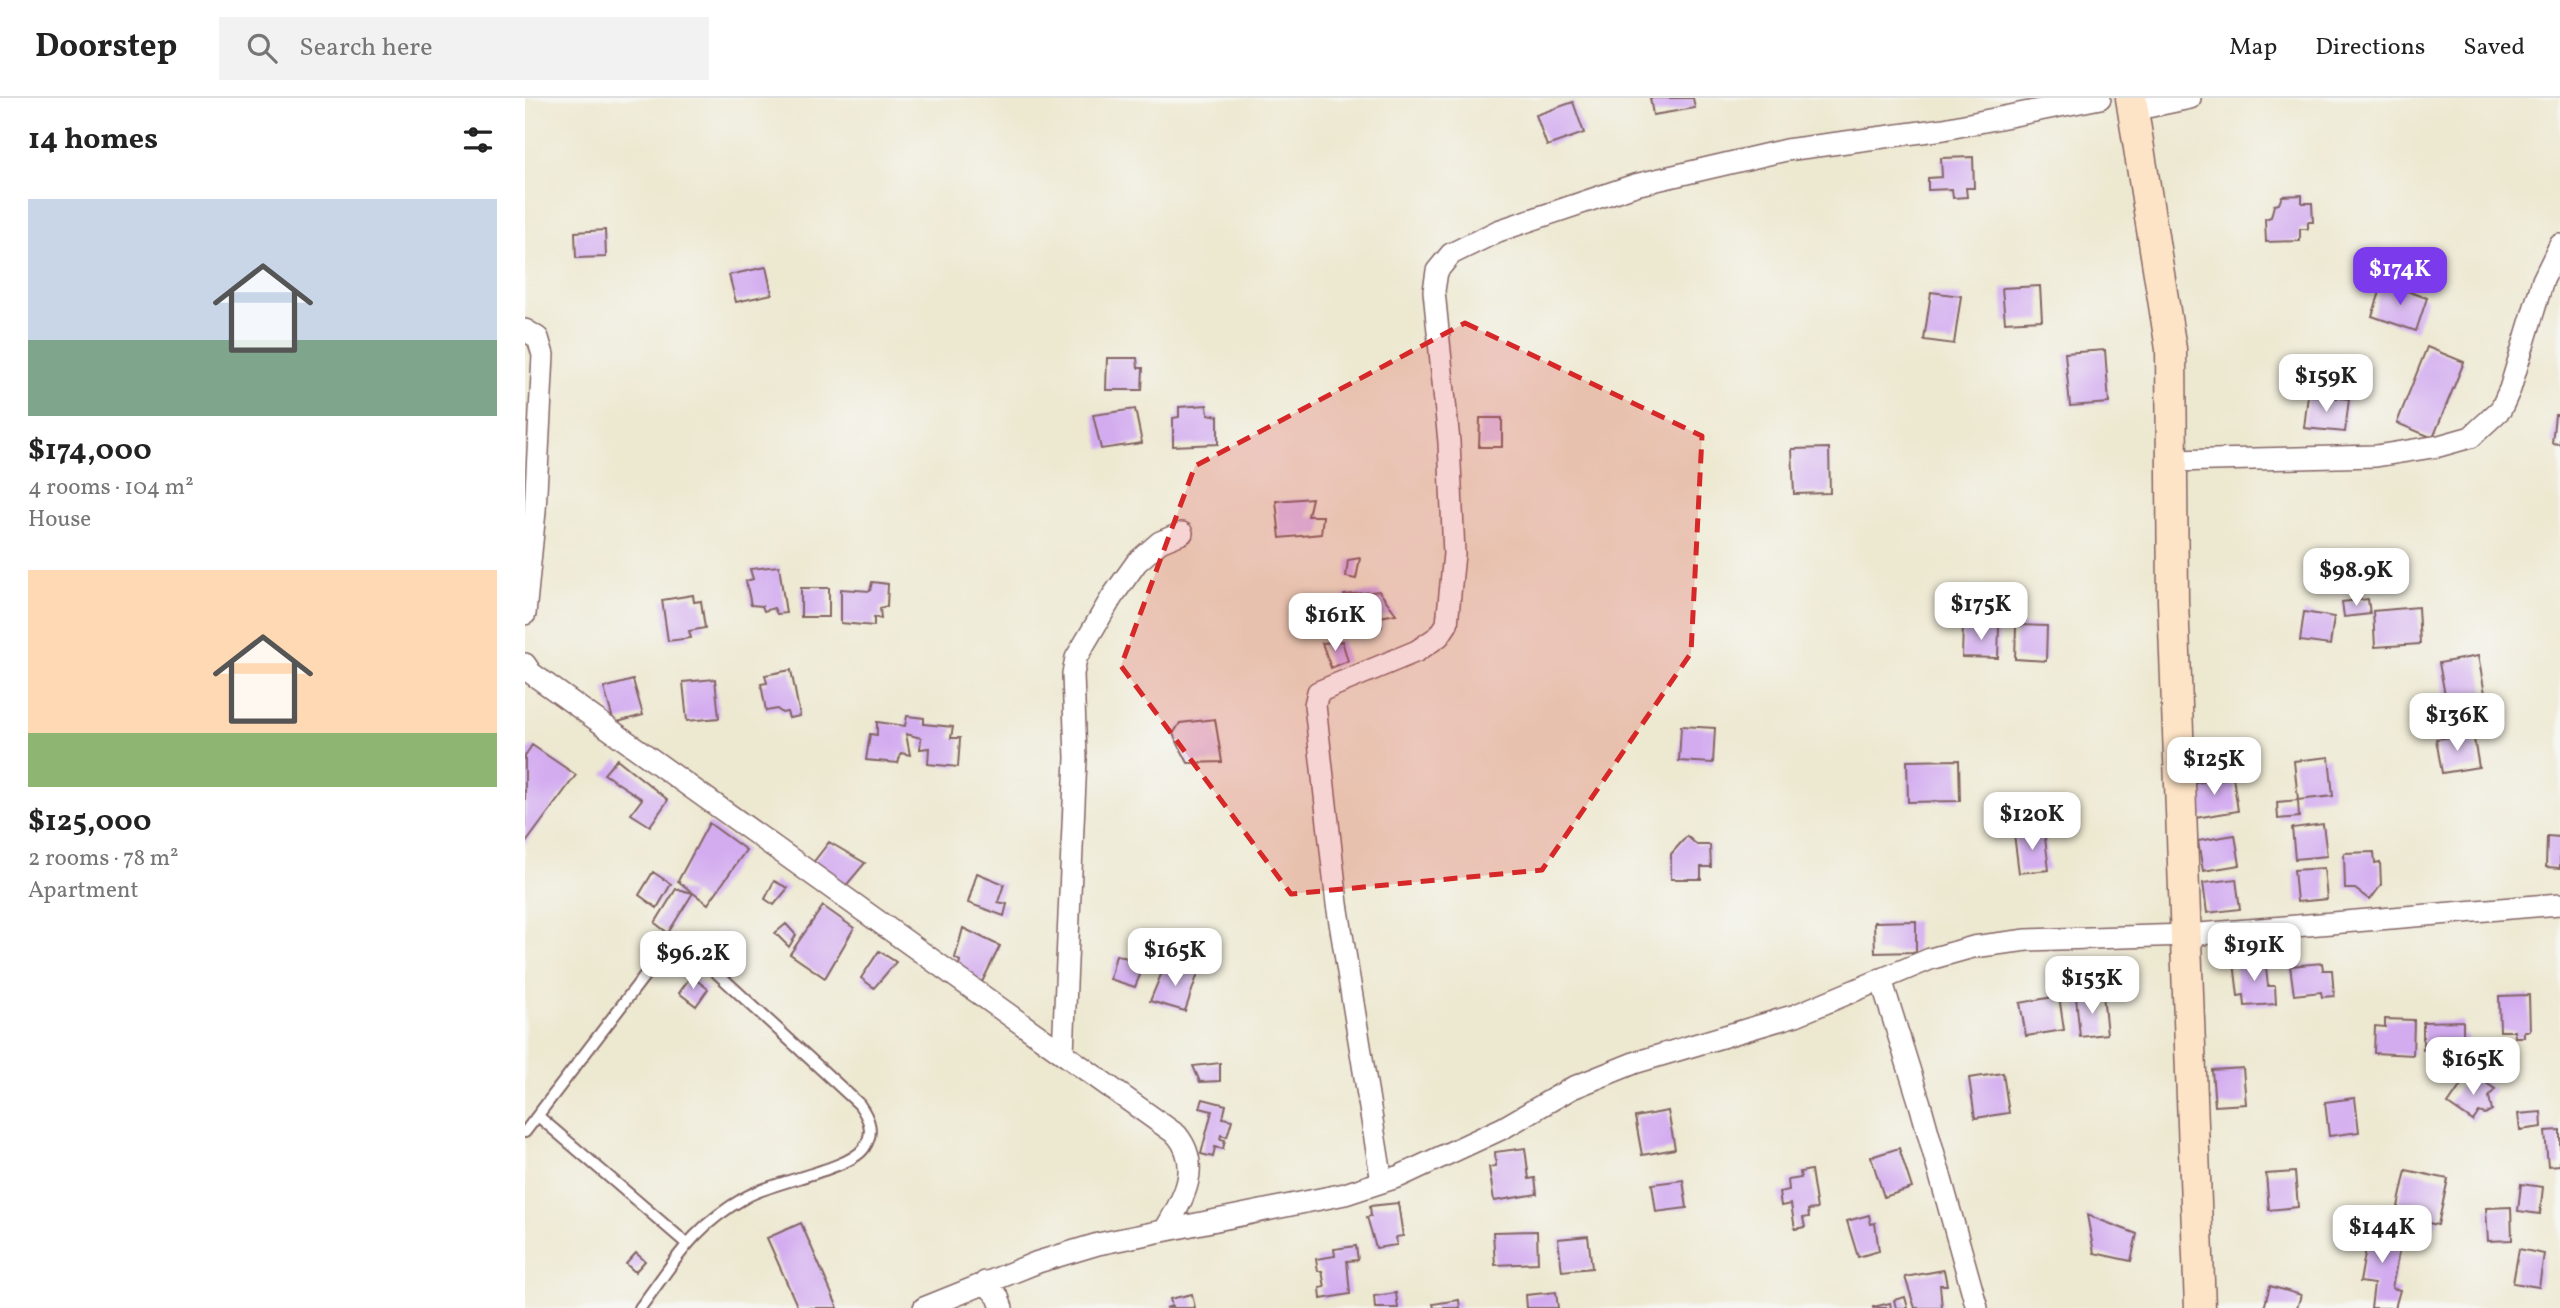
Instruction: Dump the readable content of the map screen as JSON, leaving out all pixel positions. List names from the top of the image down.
{
  "page": {
    "header": "Doorstep",
    "search": "Search here",
    "nav": ["Map", "Directions", "Saved"],
    "heading": "14 homes",
    "list": [
      {
        "name": "$174,000",
        "note": "4 rooms · 104 m² · House"
      },
      {
        "name": "$125,000",
        "note": "2 rooms · 78 m² · Apartment"
      }
    ],
    "price": [
      "$174K",
      "$159K",
      "$98.9K",
      "$175K",
      "$161K",
      "$136K",
      "$125K",
      "$120K",
      "$191K",
      "$165K",
      "$96.2K",
      "$153K",
      "$165K",
      "$144K"
    ]
  }
}
